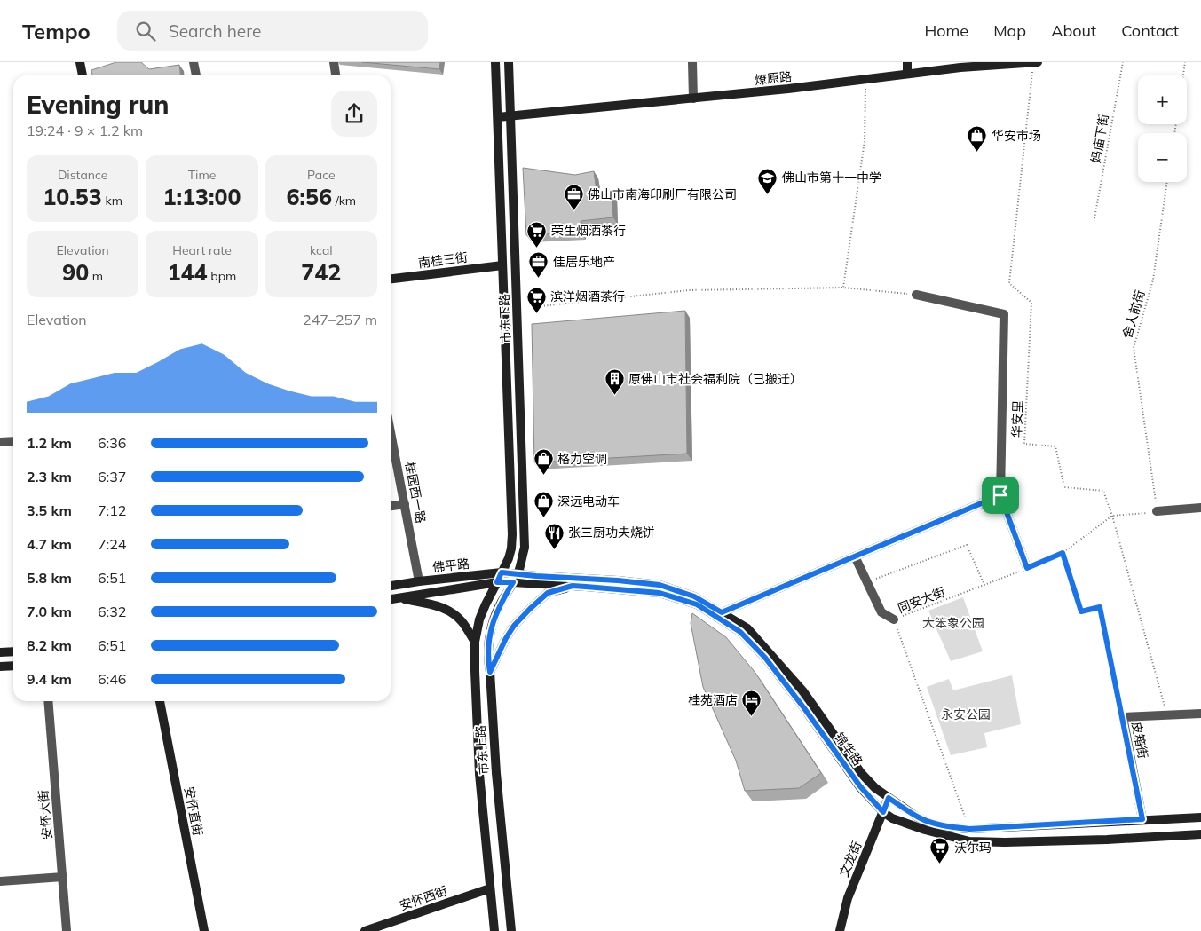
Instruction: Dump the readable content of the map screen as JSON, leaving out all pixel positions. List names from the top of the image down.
{
  "streets": {
    "main road": [
      "燎原路",
      "南桂三街",
      "市东下路",
      "佛平路",
      "锦华路",
      "市东上路",
      "安怀直街",
      "文龙街",
      "安怀西街"
    ],
    "street": ["桂园西一路", "皮箱街", "安怀大街"],
    "path": [
      "妈庙下街",
      "舍人前街",
      "华安里",
      "同安大街"
    ]
  },
  "crossings": [
    ["燎原路", "市东下路"],
    ["燎原路", "华安里"],
    ["南桂三街", "市东下路"],
    ["市东下路", "佛平路"],
    ["市东下路", "锦华路"],
    ["市东下路", "市东上路"],
    ["华安里", "同安大街"],
    ["华安里", "皮箱街"],
    ["桂园西一路", "佛平路"],
    ["佛平路", "锦华路"],
    ["佛平路", "市东上路"],
    ["同安大街", "锦华路"],
    ["皮箱街", "锦华路"],
    ["锦华路", "市东上路"],
    ["锦华路", "文龙街"],
    ["市东上路", "安怀西街"]
  ],
  "parks": ["大笨象公园", "永安公园"],
  "places": {
    "shop": ["华安市场", "格力空调", "深远电动车"],
    "school or university": ["佛山市第十一中学"],
    "office": ["佛山市南海印刷厂有限公司", "佳居乐地产"],
    "supermarket": ["荣生烟酒茶行", "滨洋烟酒茶行", "沃尔玛"],
    "building": ["原佛山市社会福利院（已搬迁）"],
    "restaurant": ["张三厨功夫烧饼"],
    "hotel": ["桂苑酒店"]
  },
  "page": {
    "header": "Tempo",
    "search": "Search here",
    "nav": [
      "Home",
      "Map",
      "About",
      "Contact"
    ],
    "map_buttons": ["+", "−"],
    "heading": ["Evening run", "19:24 · 9 × 1.2 km"],
    "stats": [
      ["Distance", "10.53 km"],
      ["Time", "1:13:00"],
      ["Pace", "6:56 /km"],
      ["Elevation", "90 m"],
      ["Heart rate", "144 bpm"],
      ["kcal", "742"]
    ],
    "chart": ["Elevation", "247–257 m"],
    "list": [
      {
        "name": "1.2 km",
        "note": "6:36"
      },
      {
        "name": "2.3 km",
        "note": "6:37"
      },
      {
        "name": "3.5 km",
        "note": "7:12"
      },
      {
        "name": "4.7 km",
        "note": "7:24"
      },
      {
        "name": "5.8 km",
        "note": "6:51"
      },
      {
        "name": "7.0 km",
        "note": "6:32"
      },
      {
        "name": "8.2 km",
        "note": "6:51"
      },
      {
        "name": "9.4 km",
        "note": "6:46"
      }
    ]
  }
}
